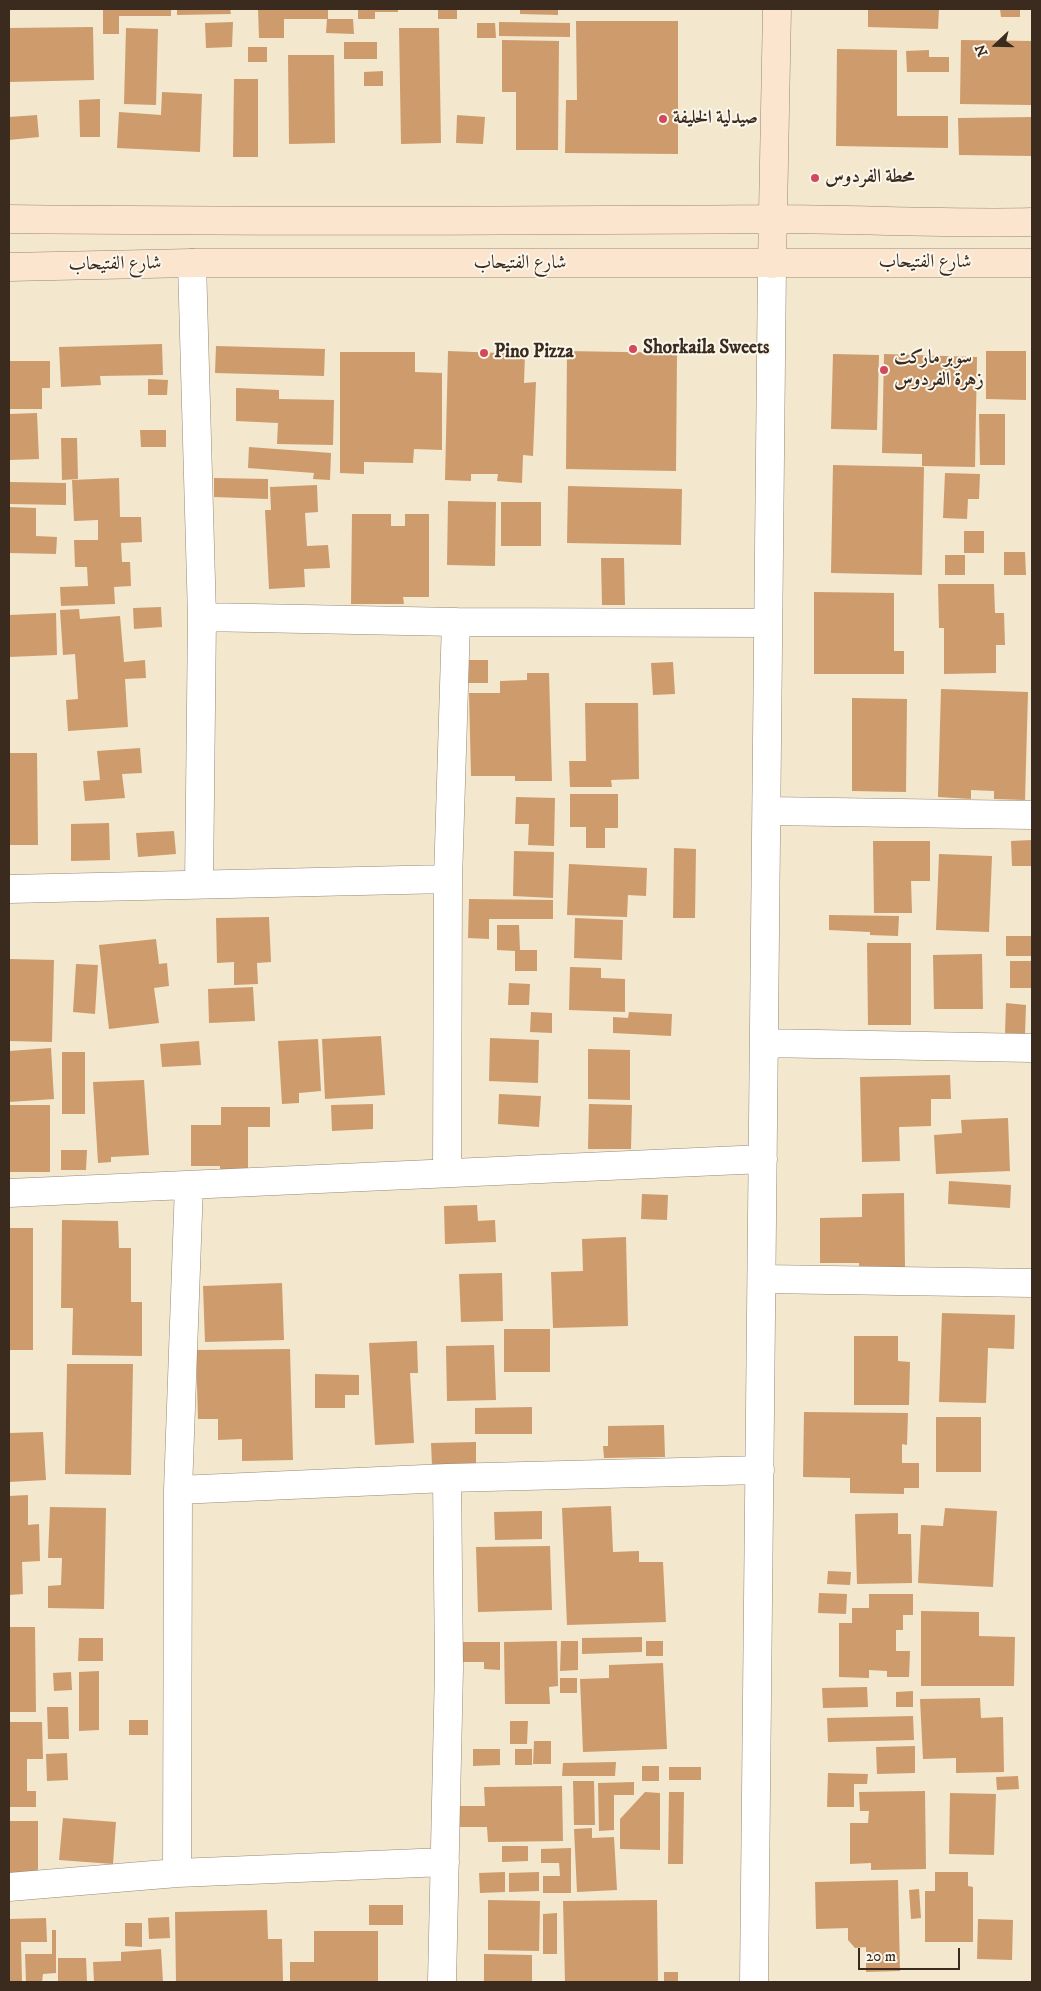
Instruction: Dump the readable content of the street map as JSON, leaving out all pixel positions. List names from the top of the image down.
{
  "streets": {
    "main road": ["شارع الفتيحاب"]
  },
  "places": [
    "صيدلية الخليفة",
    "محطة الفردوس",
    "Shorkaila Sweets",
    "Pino Pizza",
    "سوبر ماركت زهرة الفردوس"
  ],
  "scale_bar": "20 m",
  "north": "left"
}
